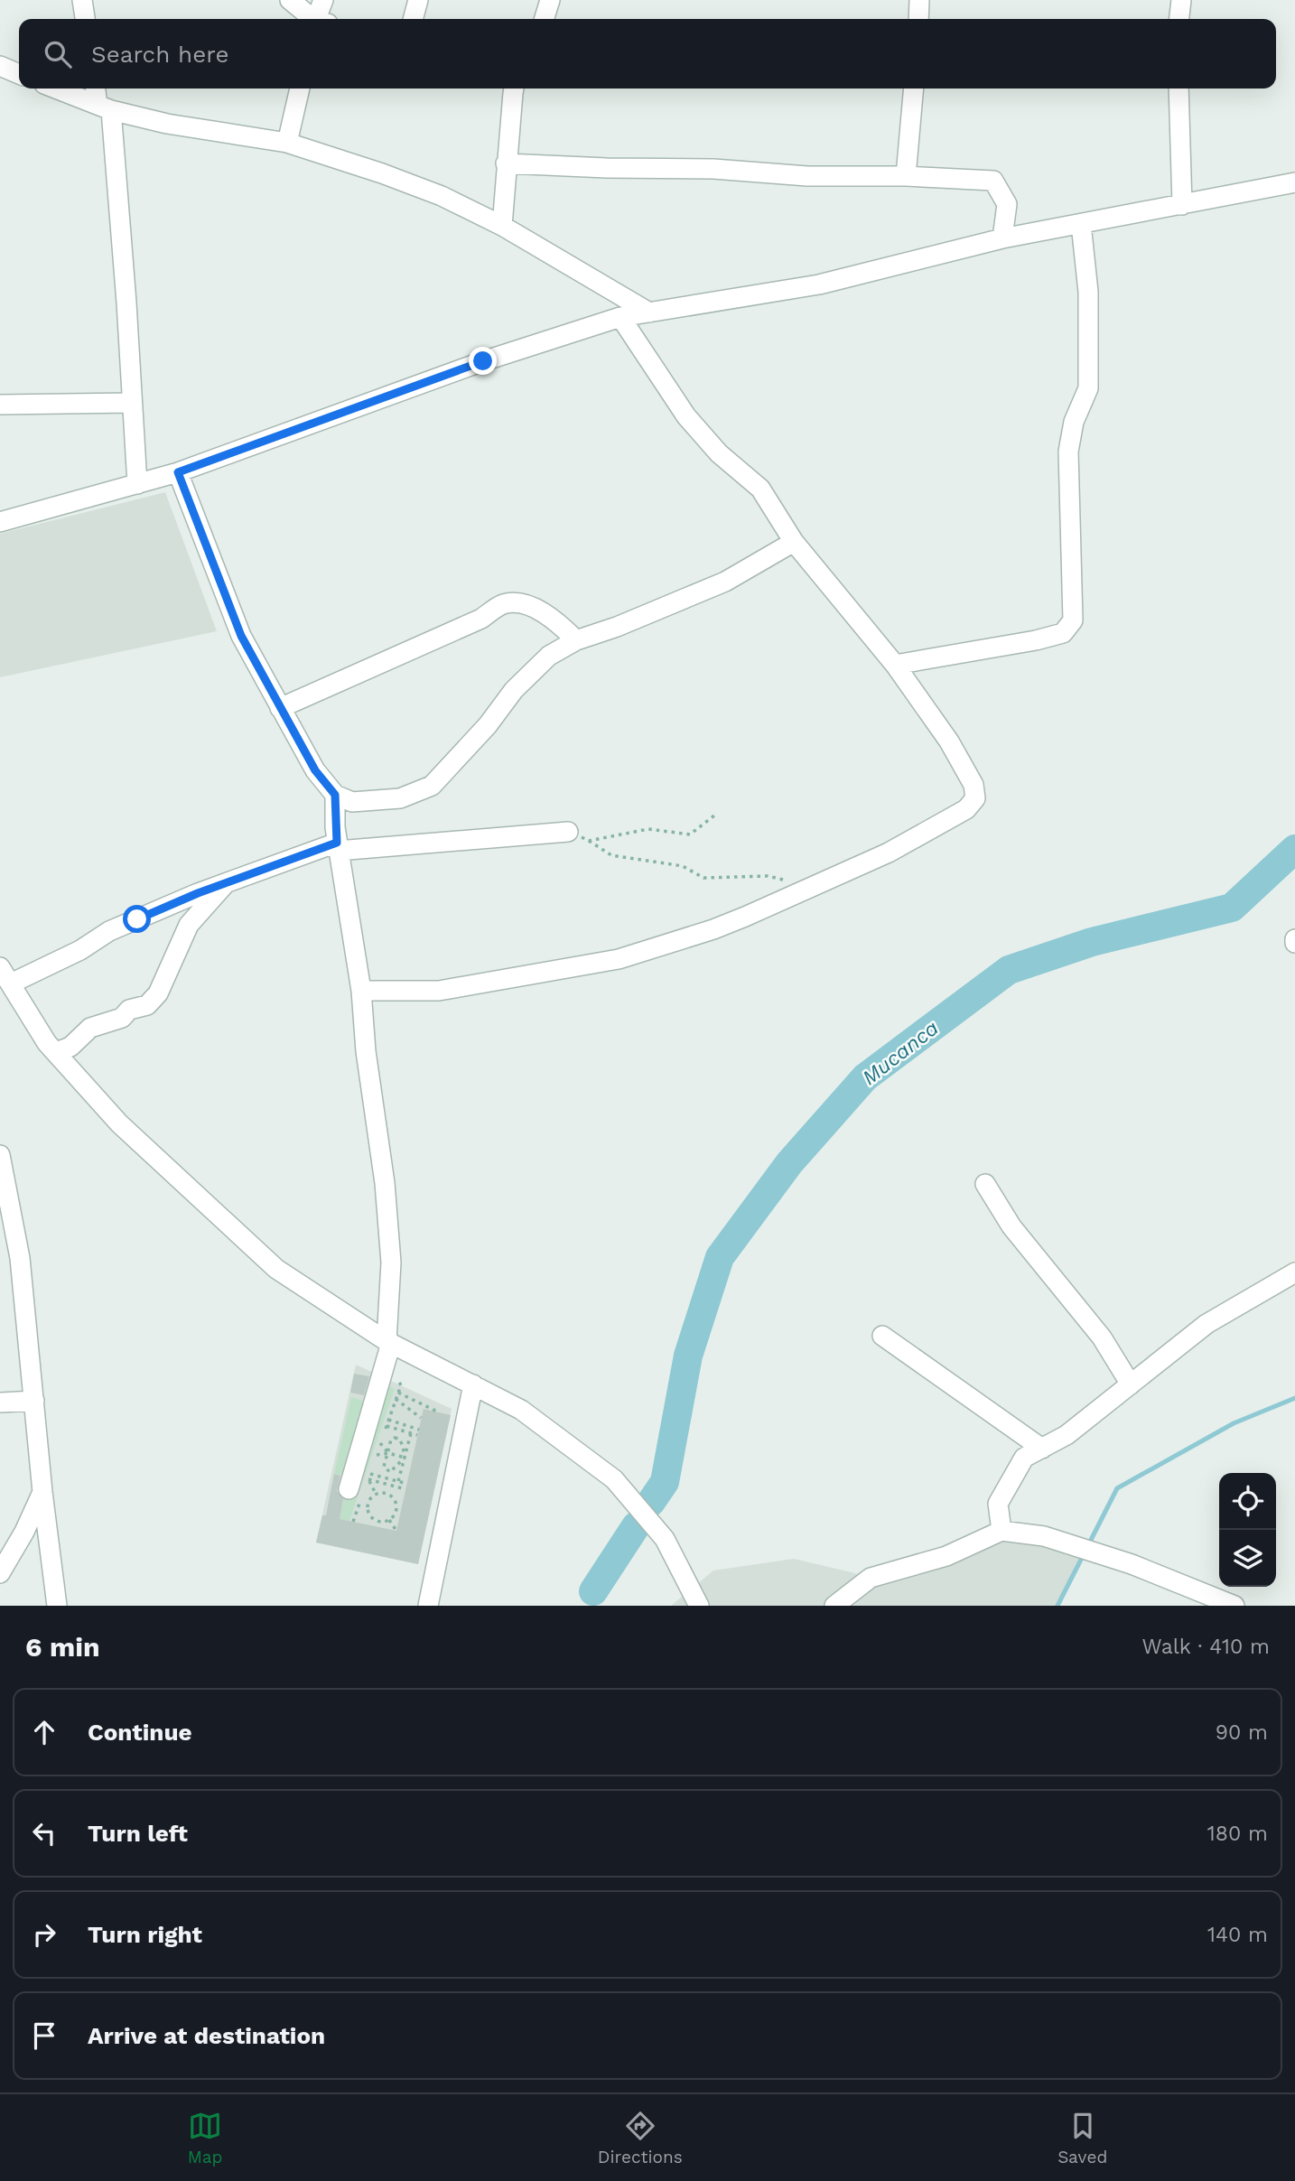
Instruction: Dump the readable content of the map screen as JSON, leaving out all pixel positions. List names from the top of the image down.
{
  "water": ["Mucanca"],
  "page": {
    "search": "Search here",
    "heading": ["6 min", "Walk · 410 m"],
    "list": [
      ["Continue", "90 m"],
      ["Turn left", "180 m"],
      ["Turn right", "140 m"],
      "Arrive at destination"
    ],
    "nav": ["Map", "Directions", "Saved"]
  }
}
